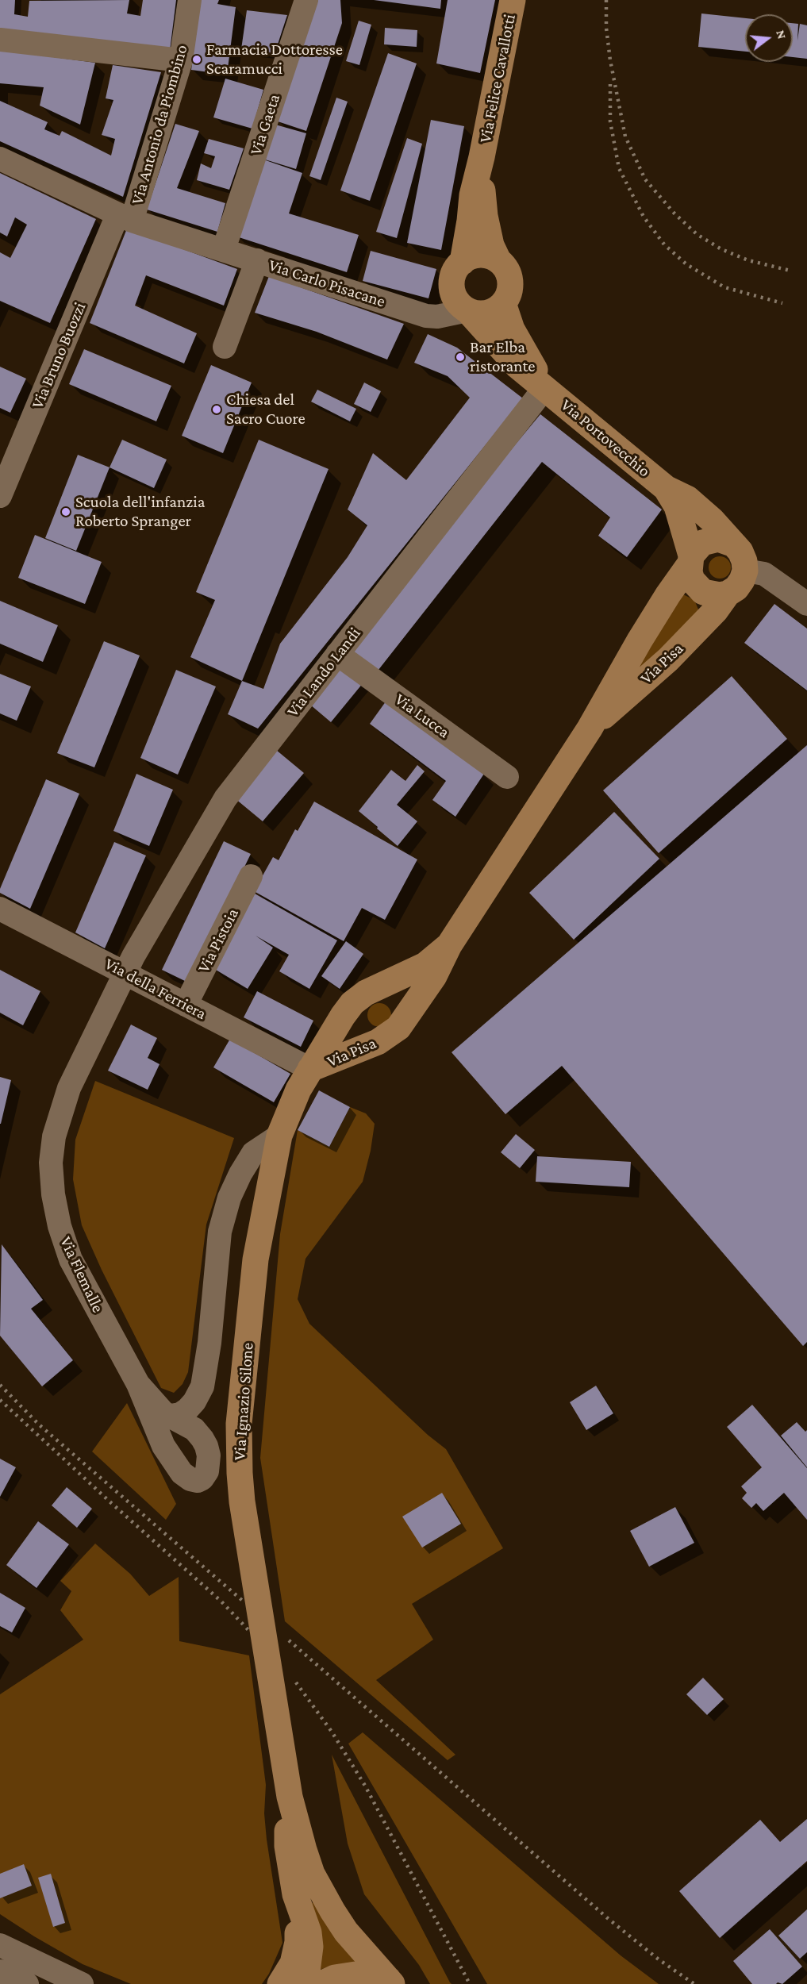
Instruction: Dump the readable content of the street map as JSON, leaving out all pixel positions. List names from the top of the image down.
{
  "streets": {
    "main road": [
      "Via Felice Cavallotti",
      "Via Portovecchio",
      "Via Pisa",
      "Via Ignazio Silone"
    ],
    "street": [
      "Via Antonio da Piombino",
      "Via Gaeta",
      "Via Carlo Pisacane",
      "Via Bruno Buozzi",
      "Via Lando Landi",
      "Via Lucca",
      "Via Pistoia",
      "Via della Ferriera",
      "Via Flemalle"
    ]
  },
  "crossings": [
    ["Via Felice Cavallotti", "Via Carlo Pisacane"],
    ["Via Antonio da Piombino", "Via Carlo Pisacane"],
    ["Via Antonio da Piombino", "Via Bruno Buozzi"],
    ["Via Gaeta", "Via Carlo Pisacane"],
    ["Via Carlo Pisacane", "Via Bruno Buozzi"],
    ["Via Portovecchio", "Via Pisa"],
    ["Via Portovecchio", "Via Lando Landi"],
    ["Via Pisa", "Via della Ferriera"],
    ["Via Pisa", "Via Ignazio Silone"],
    ["Via Lando Landi", "Via Lucca"],
    ["Via Lando Landi", "Via della Ferriera"],
    ["Via Lando Landi", "Via Flemalle"],
    ["Via Pistoia", "Via della Ferriera"],
    ["Via della Ferriera", "Via Flemalle"],
    ["Via della Ferriera", "Via Ignazio Silone"]
  ],
  "places": [
    "Farmacia Dottoresse Scaramucci",
    "Bar Elba ristorante",
    "Chiesa del Sacro Cuore",
    "Scuola dell'infanzia Roberto Spranger"
  ],
  "north": "right"
}
